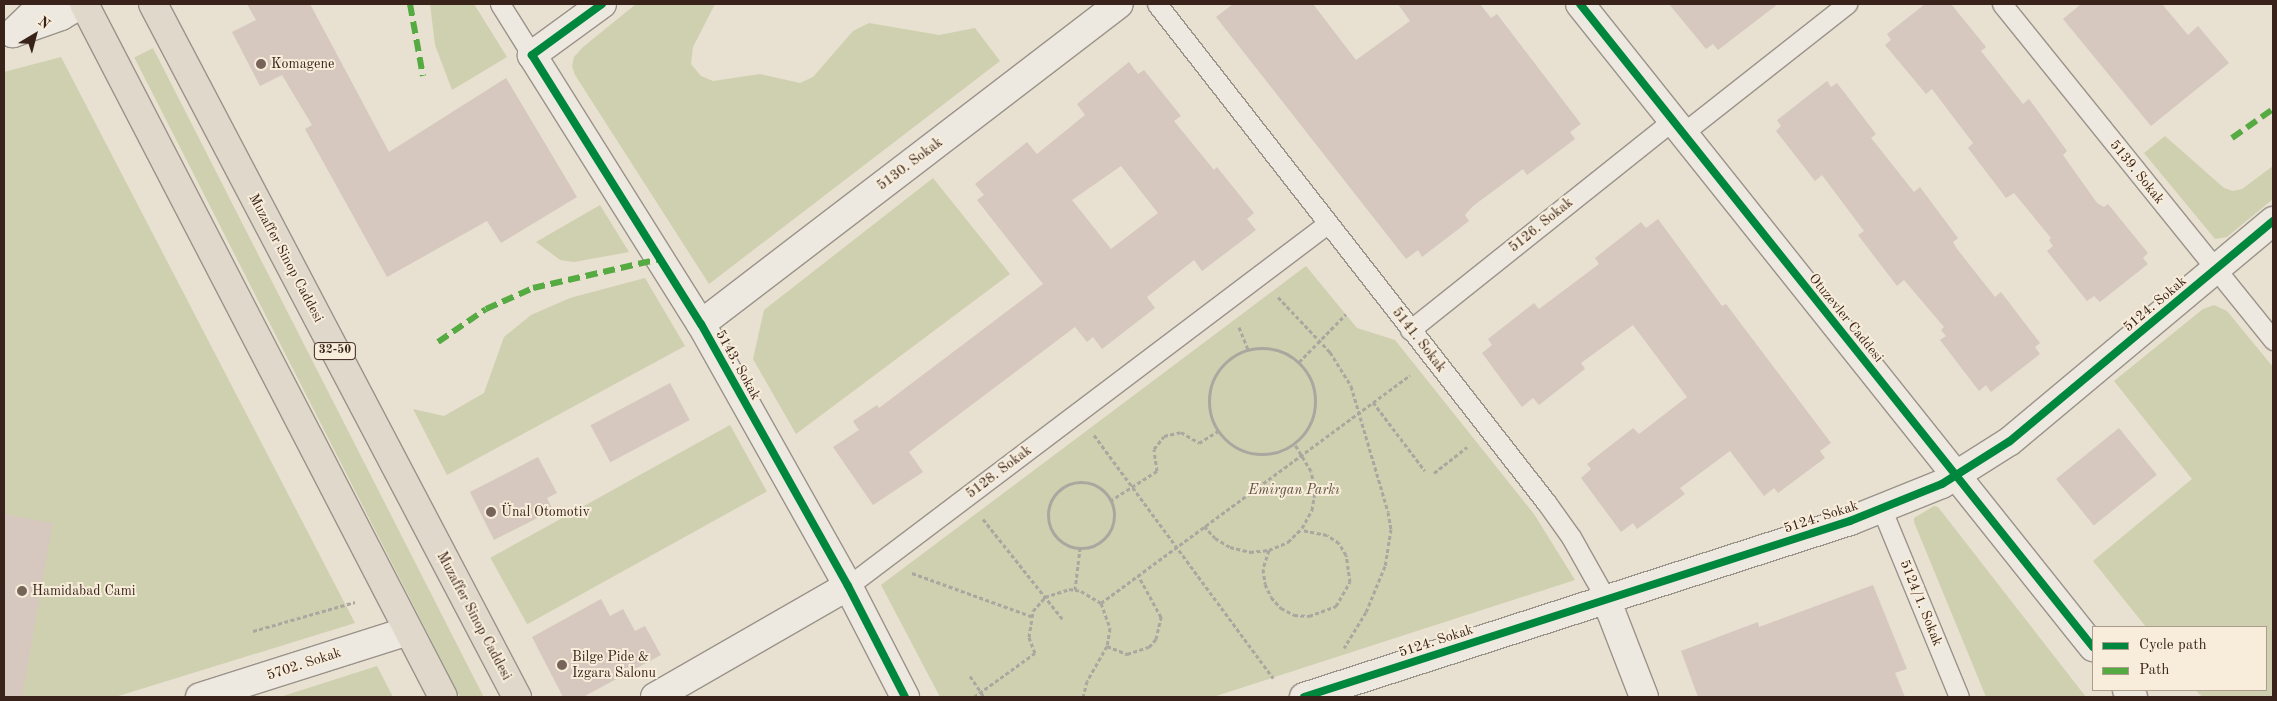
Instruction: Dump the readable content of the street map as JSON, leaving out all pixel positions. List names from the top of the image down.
{
  "streets": {
    "main road": ["Muzaffer Sinop Caddesi", "32-50"],
    "street": [
      "5130. Sokak",
      "5124. Sokak",
      "Otuzevler Caddesi",
      "5141. Sokak",
      "5143. Sokak",
      "5128. Sokak",
      "5702. Sokak"
    ],
    "lane": ["5139. Sokak", "5126. Sokak", "5124/1. Sokak"]
  },
  "crossings": [
    ["5130. Sokak", "5143. Sokak"],
    ["5139. Sokak", "5124. Sokak"],
    ["5126. Sokak", "Otuzevler Caddesi"],
    ["5126. Sokak", "5141. Sokak"],
    ["5124. Sokak", "Otuzevler Caddesi"],
    ["5124. Sokak", "5141. Sokak"],
    ["5124. Sokak", "5124/1. Sokak"],
    ["5141. Sokak", "5128. Sokak"],
    ["5143. Sokak", "5128. Sokak"]
  ],
  "parks": ["Emirgan Parkı"],
  "places": [
    "Komagene",
    "Ünal Otomotiv",
    "Hamidabad Cami",
    "Bilge Pide & Izgara Salonu"
  ],
  "legend": ["Cycle path", "Path"],
  "north": "top right"
}
